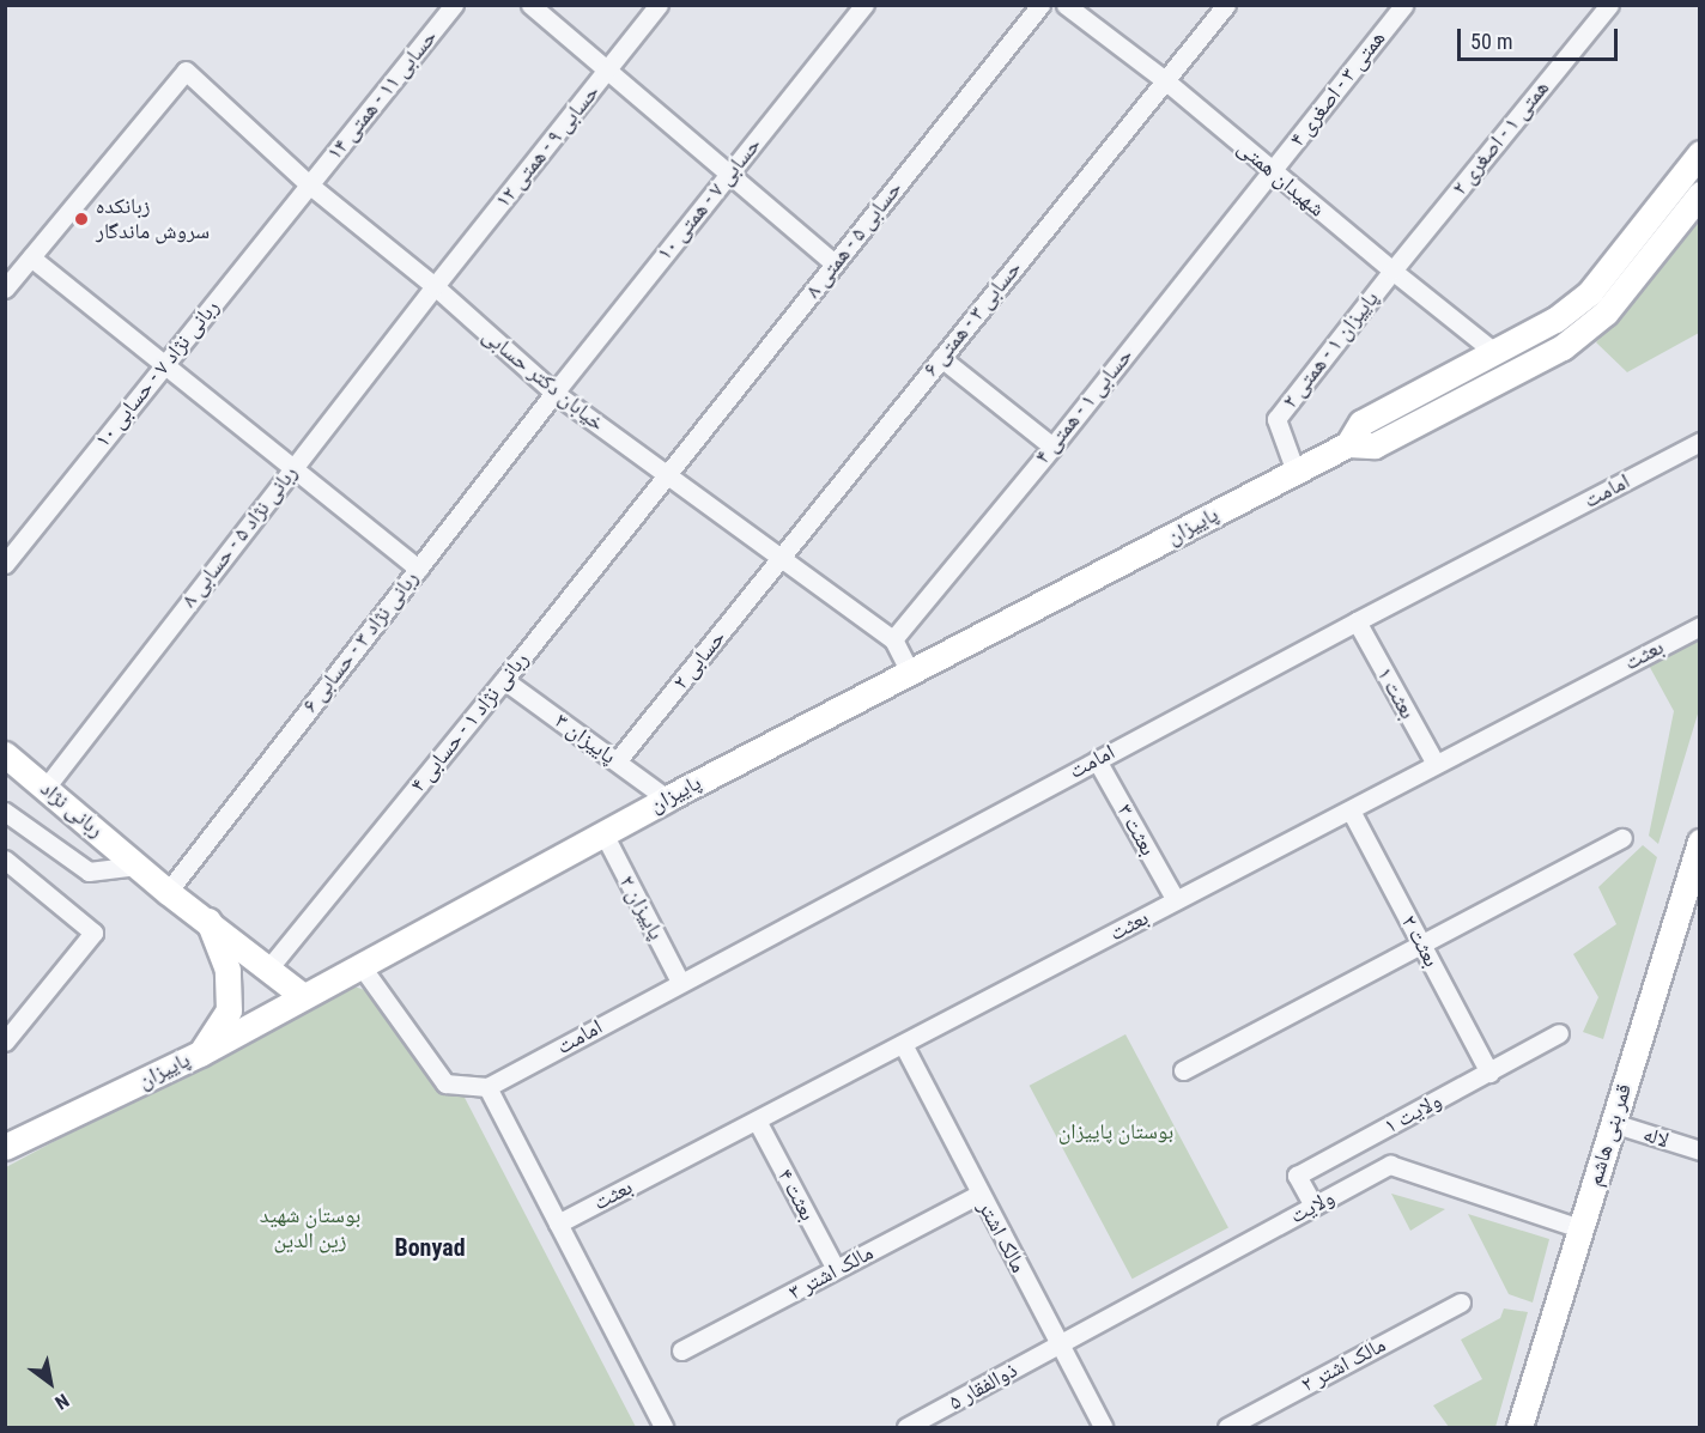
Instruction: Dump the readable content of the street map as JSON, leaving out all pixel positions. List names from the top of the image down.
{
  "streets": {
    "street": [
      "همتی ۳ - اصغری ۴",
      "حسابی ۱۱ - همتی ۱۴",
      "همتی ۱ - اصغری ۲",
      "حسابی ۹ - همتی ۱۲",
      "شهیدان همتی",
      "حسابی ۷ - همتی ۱۰",
      "حسابی ۵ - همتی ۸",
      "حسابی ۳ - همتی ۶",
      "پاییزان ۱ - همتی ۲",
      "ربانی نژاد ۷ - حسابی ۱۰",
      "خیابان دکتر حسابی",
      "حسابی ۱ - همتی ۴",
      "امامت",
      "پاییزان",
      "ربانی نژاد ۵ - حسابی ۸",
      "ربانی نژاد ۳ - حسابی ۶",
      "بعثت",
      "حسابی ۲",
      "بعثت ۱",
      "ربانی نژاد ۱ - حسابی ۴",
      "پاییزان ۳",
      "ربانی نژاد",
      "بعثت ۳",
      "پاییزان ۲",
      "بعثت ۲",
      "ولایت ۱",
      "قمر بنی هاشم",
      "لاله",
      "بعثت ۴",
      "ولایت",
      "مالک اشتر",
      "مالک اشتر ۳",
      "مالک اشتر ۲",
      "ذوالفقار ۵"
    ]
  },
  "crossings": [
    ["همتی ۳ - اصغری ۴", "شهیدان همتی"],
    ["همتی ۳ - اصغری ۴", "حسابی ۱ - همتی ۴"],
    ["حسابی ۱۱ - همتی ۱۴", "ربانی نژاد ۷ - حسابی ۱۰"],
    ["حسابی ۱۱ - همتی ۱۴", "خیابان دکتر حسابی"],
    ["همتی ۱ - اصغری ۲", "شهیدان همتی"],
    ["همتی ۱ - اصغری ۲", "پاییزان ۱ - همتی ۲"],
    ["حسابی ۹ - همتی ۱۲", "خیابان دکتر حسابی"],
    ["حسابی ۹ - همتی ۱۲", "ربانی نژاد ۵ - حسابی ۸"],
    ["شهیدان همتی", "حسابی ۳ - همتی ۶"],
    ["شهیدان همتی", "پاییزان ۱ - همتی ۲"],
    ["شهیدان همتی", "حسابی ۱ - همتی ۴"],
    ["شهیدان همتی", "پاییزان"],
    ["حسابی ۷ - همتی ۱۰", "خیابان دکتر حسابی"],
    ["حسابی ۷ - همتی ۱۰", "ربانی نژاد ۳ - حسابی ۶"],
    ["حسابی ۵ - همتی ۸", "خیابان دکتر حسابی"],
    ["حسابی ۵ - همتی ۸", "ربانی نژاد ۱ - حسابی ۴"],
    ["حسابی ۳ - همتی ۶", "خیابان دکتر حسابی"],
    ["حسابی ۳ - همتی ۶", "حسابی ۲"],
    ["پاییزان ۱ - همتی ۲", "پاییزان"],
    ["ربانی نژاد ۷ - حسابی ۱۰", "خیابان دکتر حسابی"],
    ["خیابان دکتر حسابی", "حسابی ۱ - همتی ۴"],
    ["خیابان دکتر حسابی", "پاییزان"],
    ["خیابان دکتر حسابی", "ربانی نژاد ۵ - حسابی ۸"],
    ["خیابان دکتر حسابی", "ربانی نژاد ۳ - حسابی ۶"],
    ["خیابان دکتر حسابی", "حسابی ۲"],
    ["خیابان دکتر حسابی", "ربانی نژاد ۱ - حسابی ۴"],
    ["امامت", "بعثت ۱"],
    ["امامت", "بعثت ۳"],
    ["امامت", "پاییزان ۲"],
    ["پاییزان", "پاییزان ۳"],
    ["پاییزان", "ربانی نژاد"],
    ["پاییزان", "پاییزان ۲"],
    ["ربانی نژاد ۵ - حسابی ۸", "ربانی نژاد"],
    ["ربانی نژاد ۳ - حسابی ۶", "ربانی نژاد"],
    ["بعثت", "بعثت ۱"],
    ["بعثت", "بعثت ۳"],
    ["بعثت", "بعثت ۲"],
    ["بعثت", "بعثت ۴"],
    ["بعثت", "مالک اشتر"],
    ["حسابی ۲", "پاییزان ۳"],
    ["ربانی نژاد ۱ - حسابی ۴", "پاییزان ۳"],
    ["ربانی نژاد ۱ - حسابی ۴", "ربانی نژاد"],
    ["بعثت ۲", "ولایت ۱"],
    ["ولایت ۱", "ولایت"],
    ["قمر بنی هاشم", "لاله"],
    ["قمر بنی هاشم", "ولایت"],
    ["بعثت ۴", "مالک اشتر ۳"],
    ["ولایت", "مالک اشتر"],
    ["ولایت", "ذوالفقار ۵"],
    ["مالک اشتر", "مالک اشتر ۳"],
    ["مالک اشتر", "ذوالفقار ۵"]
  ],
  "districts": ["Bonyad"],
  "parks": ["بوستان پاییزان", "بوستان شهید زین الدین"],
  "places": ["زبانکده سروش ماندگار"],
  "scale_bar": "50 m",
  "north": "bottom right"
}
